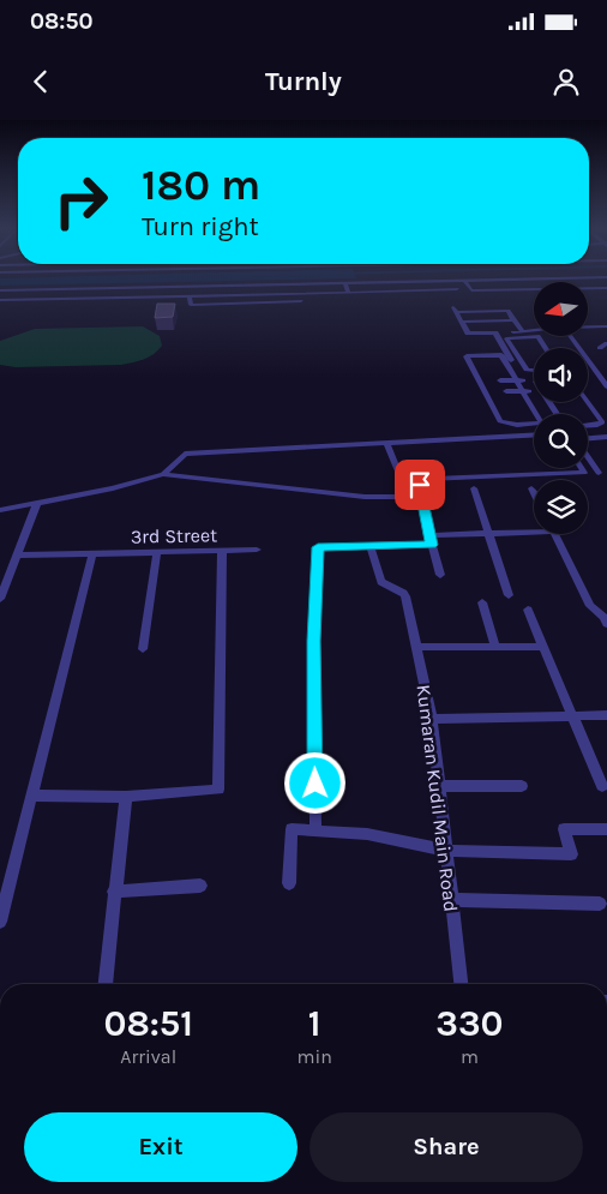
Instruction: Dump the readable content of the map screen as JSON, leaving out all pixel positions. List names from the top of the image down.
{
  "streets": {
    "street": ["3rd Street", "Kumaran Kudil Main Road"]
  },
  "north": "left",
  "page": {
    "status": "08:50",
    "header": "Turnly",
    "turn": ["180 m", "Turn right"],
    "eta": [
      "08:51",
      "Arrival",
      "1",
      "min",
      "330",
      "m"
    ],
    "buttons": ["Exit", "Share"]
  }
}
